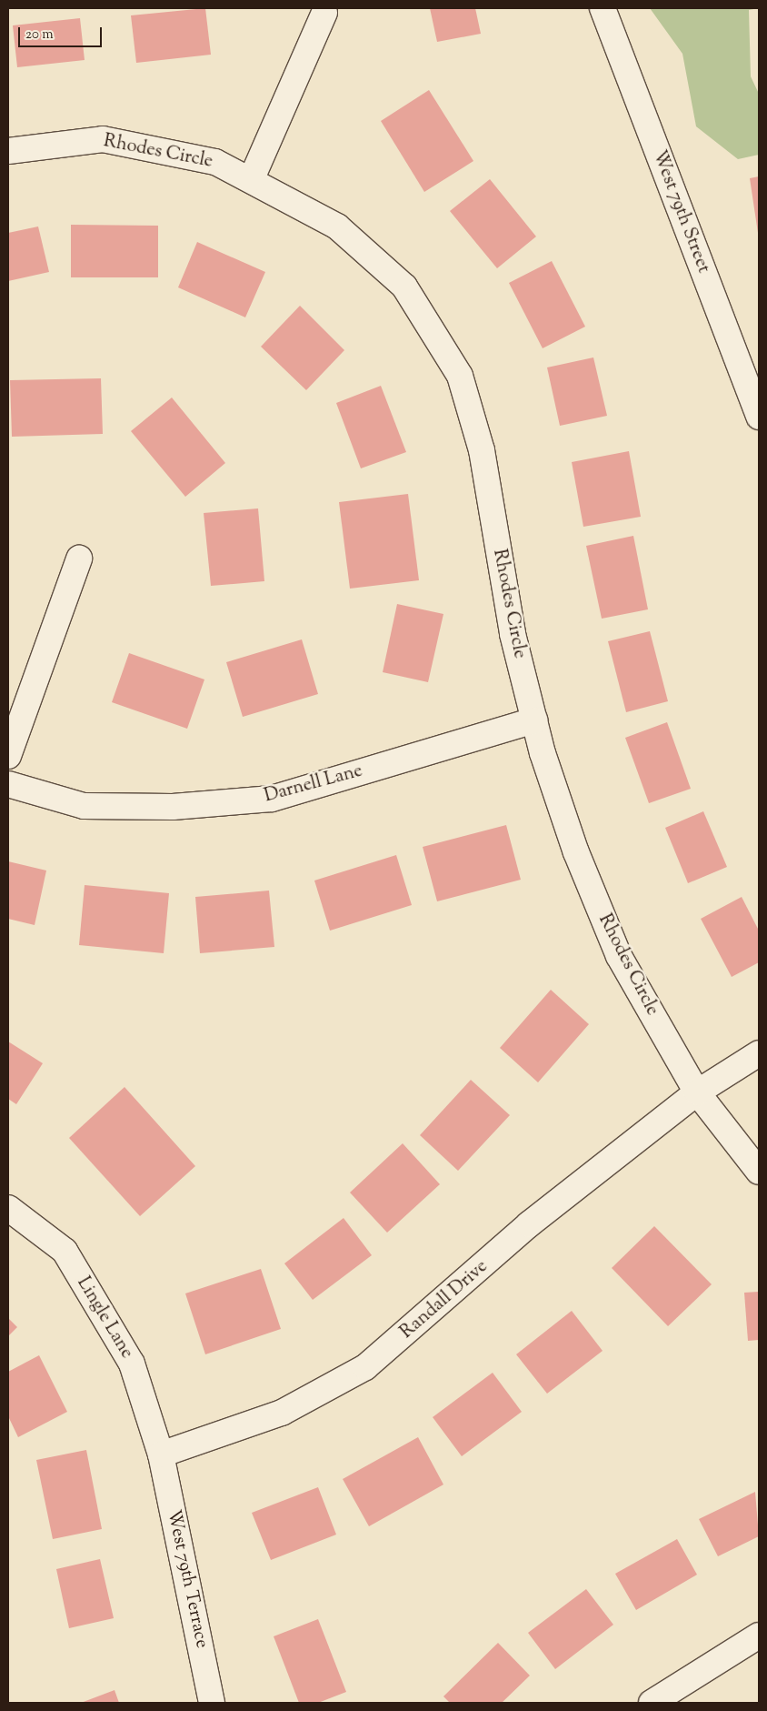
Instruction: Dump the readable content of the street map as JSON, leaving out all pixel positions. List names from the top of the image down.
{
  "streets": {
    "street": [
      "Rhodes Circle",
      "West 79th Street",
      "Darnell Lane",
      "Randall Drive",
      "Lingle Lane",
      "West 79th Terrace"
    ]
  },
  "crossings": [
    ["Rhodes Circle", "Darnell Lane"],
    ["Rhodes Circle", "Randall Drive"],
    ["Randall Drive", "Lingle Lane"],
    ["Randall Drive", "West 79th Terrace"],
    ["Lingle Lane", "West 79th Terrace"]
  ],
  "scale_bar": "20 m"
}
